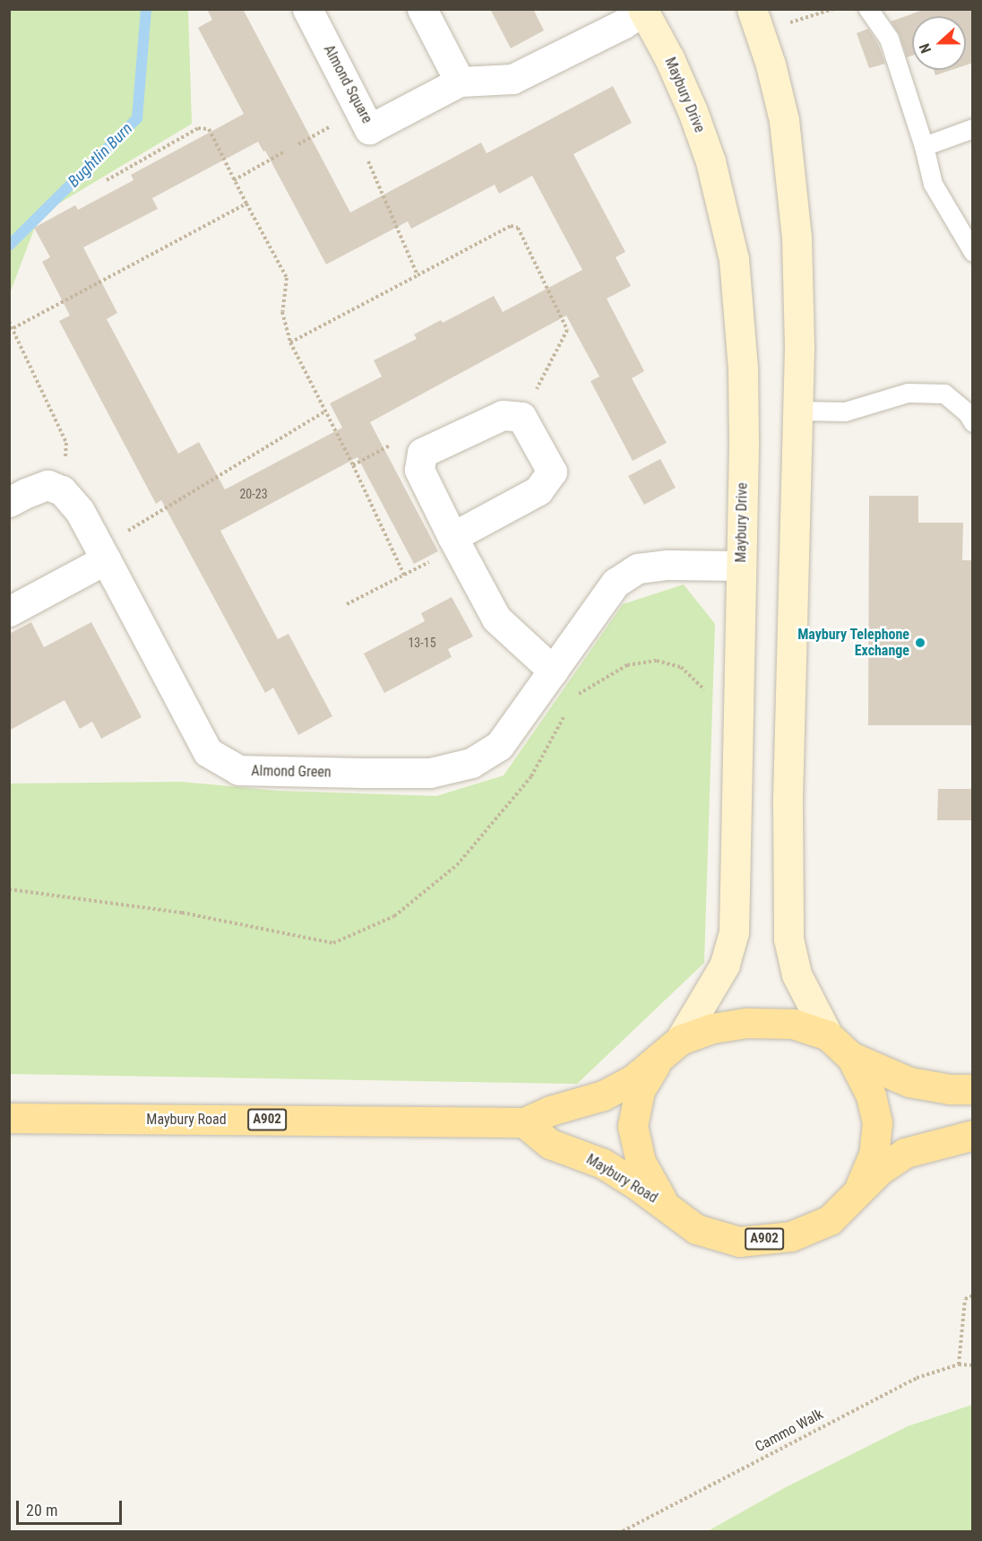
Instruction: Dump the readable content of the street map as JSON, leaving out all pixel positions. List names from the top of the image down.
{
  "streets": {
    "main road": ["Maybury Road", "A902"],
    "street": ["Almond Square", "Maybury Drive", "Almond Green"],
    "path": ["Cammo Walk"]
  },
  "crossings": [
    ["Almond Square", "Maybury Drive"],
    ["Maybury Drive", "Almond Green"],
    ["Maybury Drive", "Maybury Road"]
  ],
  "water": ["Bughtlin Burn"],
  "places": ["Maybury Telephone Exchange"],
  "house_numbers": ["20-23", "13-15"],
  "scale_bar": "20 m",
  "north": "left"
}
